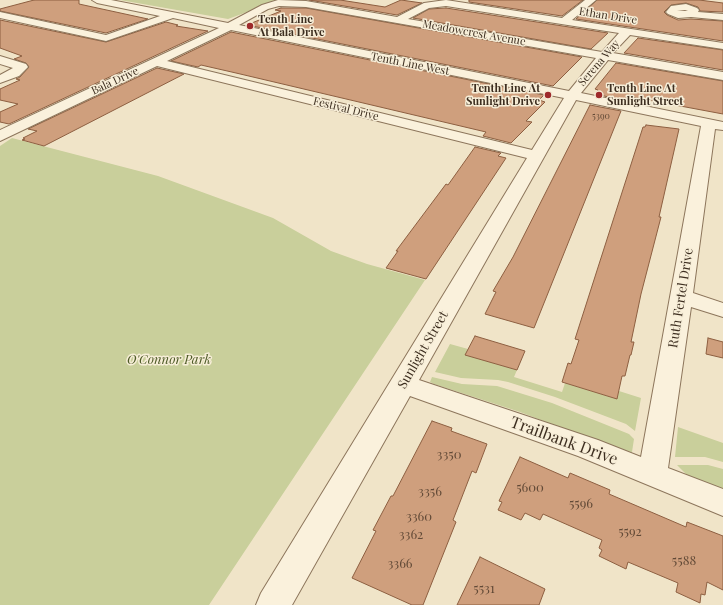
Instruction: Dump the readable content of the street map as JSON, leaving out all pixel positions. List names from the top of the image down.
{
  "streets": {
    "street": [
      "Ethan Drive",
      "Meadowcrest Avenue",
      "Serena Way",
      "Tenth Line West",
      "Bala Drive",
      "Festival Drive",
      "Ruth Fertel Drive",
      "Sunlight Street",
      "Trailbank Drive"
    ]
  },
  "crossings": [
    ["Ethan Drive", "Meadowcrest Avenue"],
    ["Ethan Drive", "Serena Way"],
    ["Meadowcrest Avenue", "Serena Way"],
    ["Meadowcrest Avenue", "Tenth Line West"],
    ["Meadowcrest Avenue", "Bala Drive"],
    ["Serena Way", "Tenth Line West"],
    ["Serena Way", "Sunlight Street"],
    ["Tenth Line West", "Bala Drive"],
    ["Tenth Line West", "Ruth Fertel Drive"],
    ["Tenth Line West", "Sunlight Street"],
    ["Bala Drive", "Festival Drive"],
    ["Festival Drive", "Sunlight Street"],
    ["Ruth Fertel Drive", "Trailbank Drive"],
    ["Sunlight Street", "Trailbank Drive"]
  ],
  "parks": ["O'Connor Park"],
  "places": ["Tenth Line At Bala Drive", "Tenth Line At Sunlight Drive", "Tenth Line At Sunlight Street"],
  "house_numbers": [
    "5390",
    "3350",
    "5600",
    "3356",
    "5596",
    "3360",
    "5592",
    "3362",
    "5588",
    "3366",
    "5531"
  ]
}
